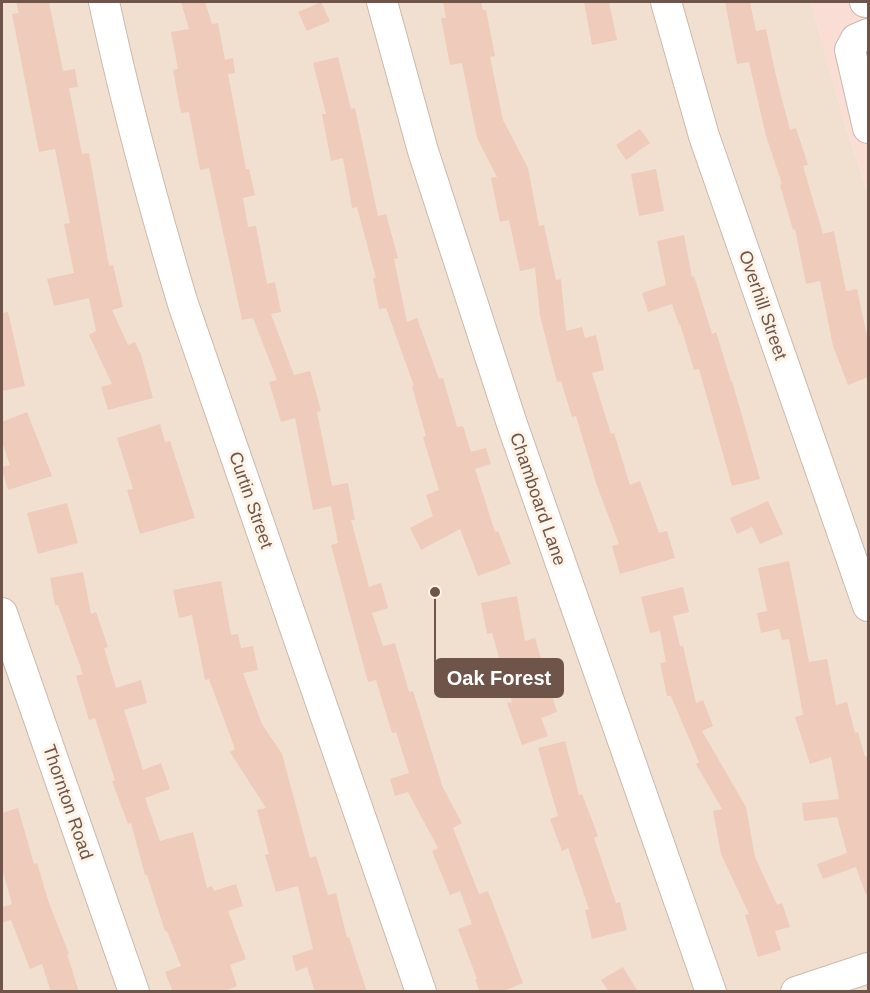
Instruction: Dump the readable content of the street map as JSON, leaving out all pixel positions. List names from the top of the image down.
{
  "streets": {
    "street": [
      "Overhill Street",
      "Chamboard Lane",
      "Curtin Street",
      "Thornton Road"
    ]
  },
  "places": ["Oak Forest"]
}
